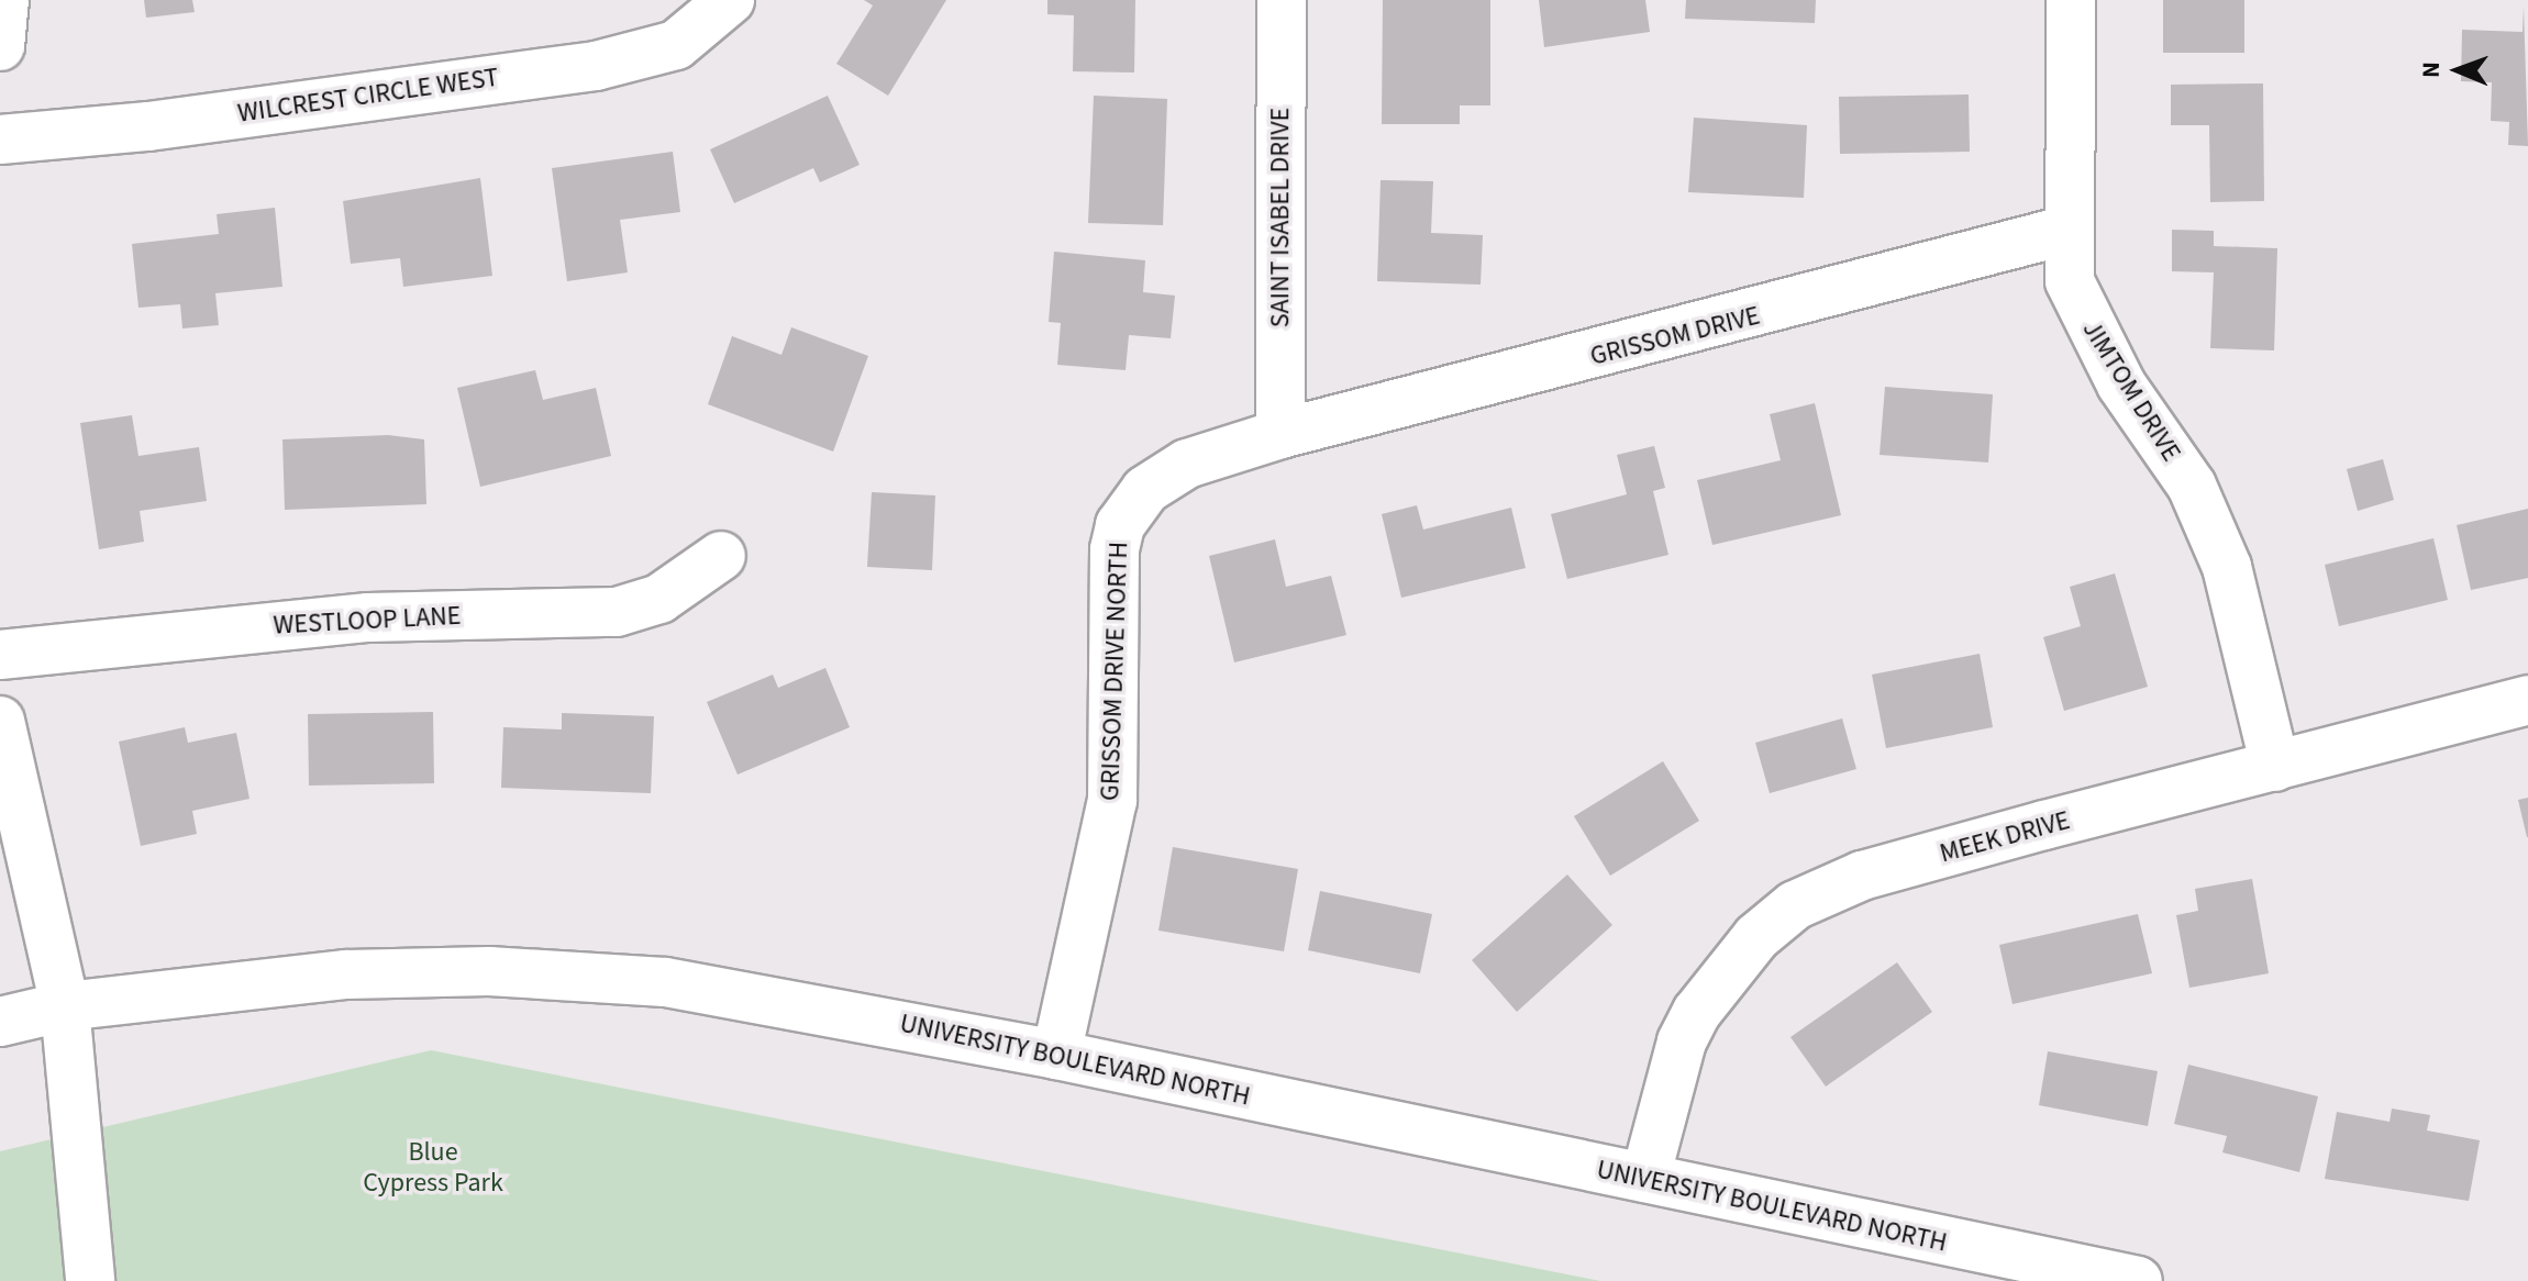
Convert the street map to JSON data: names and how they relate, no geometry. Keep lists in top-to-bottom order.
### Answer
{
  "streets": {
    "street": [
      "WILCREST CIRCLE WEST",
      "SAINT ISABEL DRIVE",
      "GRISSOM DRIVE",
      "JIMTOM DRIVE",
      "WESTLOOP LANE",
      "GRISSOM DRIVE NORTH",
      "MEEK DRIVE",
      "UNIVERSITY BOULEVARD NORTH"
    ]
  },
  "crossings": [
    ["SAINT ISABEL DRIVE", "GRISSOM DRIVE"],
    ["SAINT ISABEL DRIVE", "GRISSOM DRIVE NORTH"],
    ["GRISSOM DRIVE", "JIMTOM DRIVE"],
    ["GRISSOM DRIVE", "GRISSOM DRIVE NORTH"],
    ["JIMTOM DRIVE", "MEEK DRIVE"],
    ["GRISSOM DRIVE NORTH", "UNIVERSITY BOULEVARD NORTH"],
    ["MEEK DRIVE", "UNIVERSITY BOULEVARD NORTH"]
  ],
  "parks": ["Blue Cypress Park"],
  "north": "left"
}
